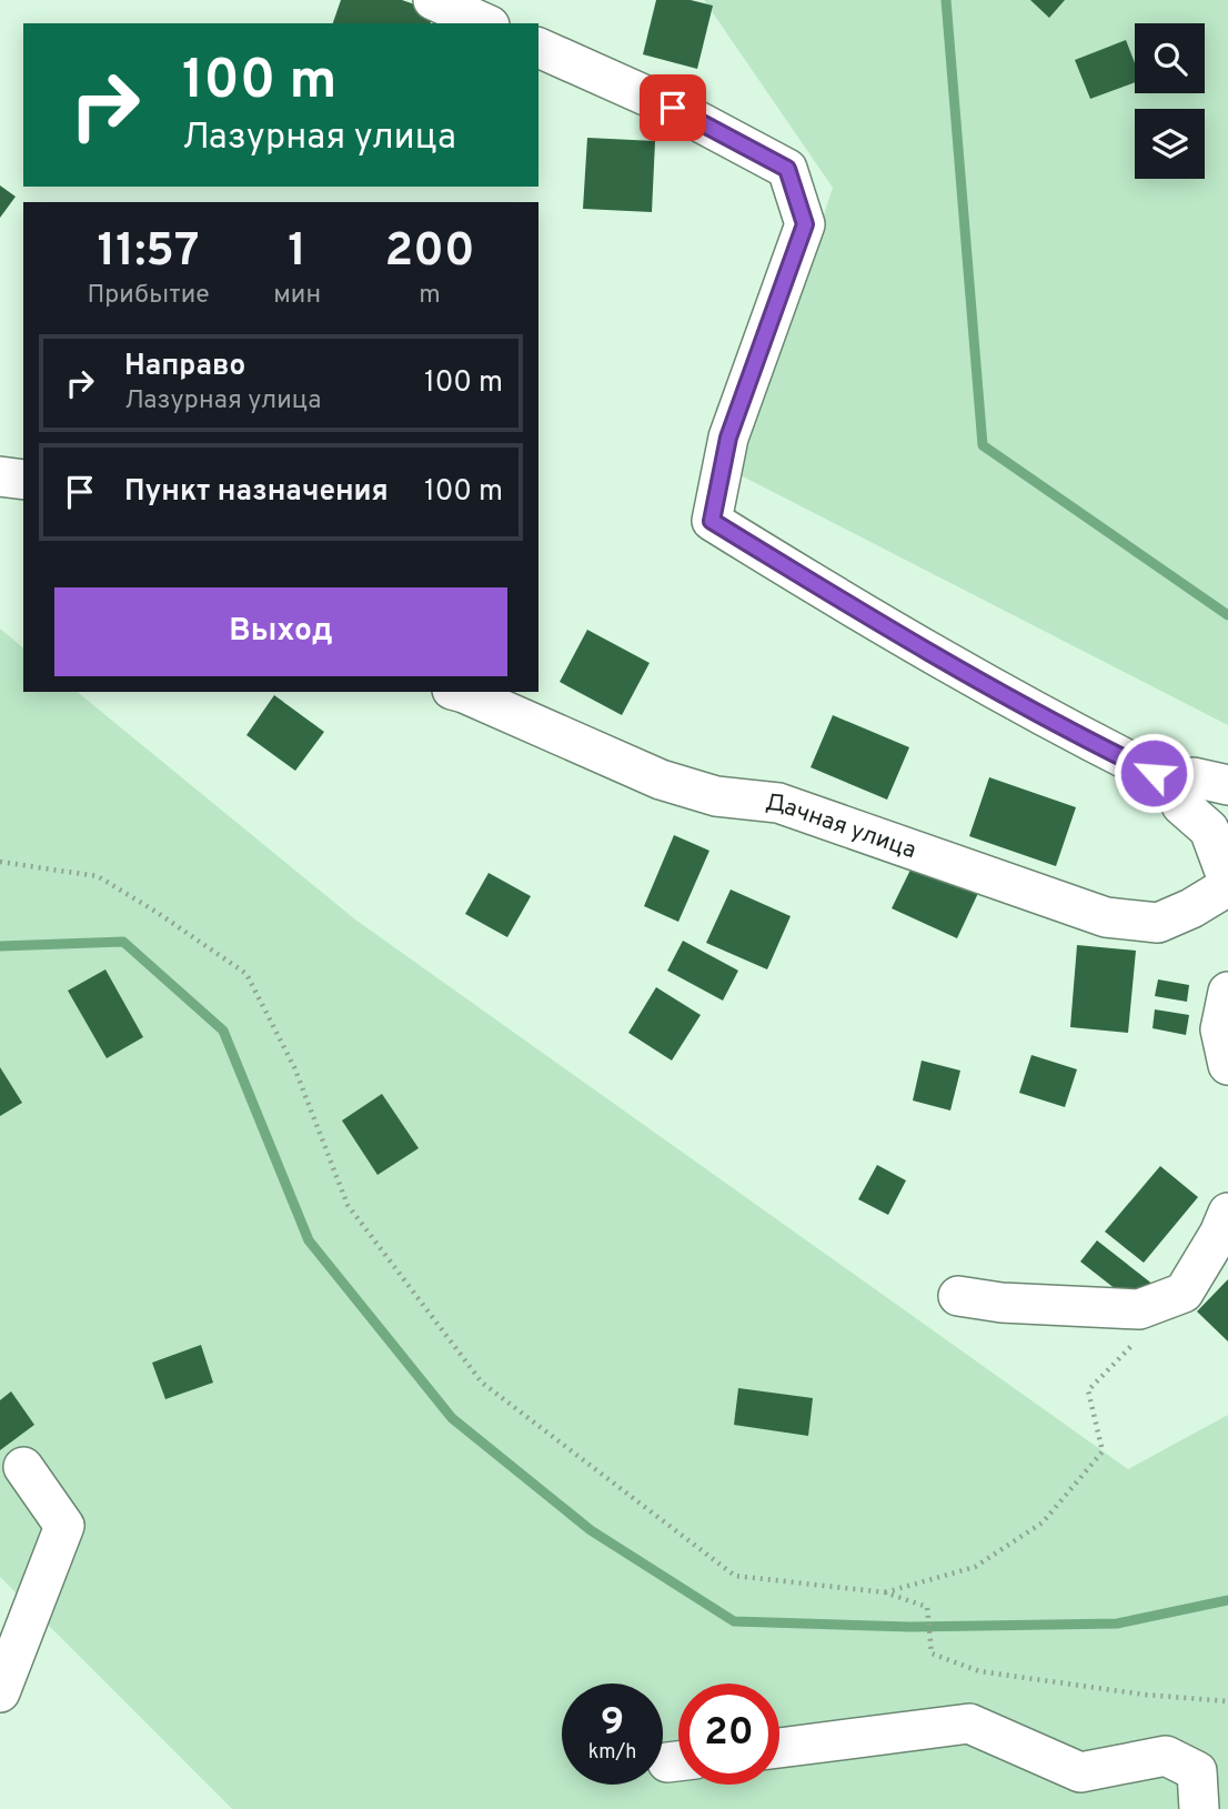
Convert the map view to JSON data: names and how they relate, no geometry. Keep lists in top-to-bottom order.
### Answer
{
  "streets": {
    "street": ["Дачная улица"]
  },
  "page": {
    "turn": ["100 m", "Лазурная улица"],
    "eta": [
      "11:57",
      "Прибытие",
      "1",
      "мин",
      "200",
      "m"
    ],
    "list": [
      {
        "name": "Направо",
        "note": "Лазурная улица",
        "value": "100 m"
      },
      {
        "name": "Пункт назначения",
        "value": "100 m"
      }
    ],
    "buttons": "Выход",
    "speed": "9 km/h",
    "limit": "20"
  }
}
